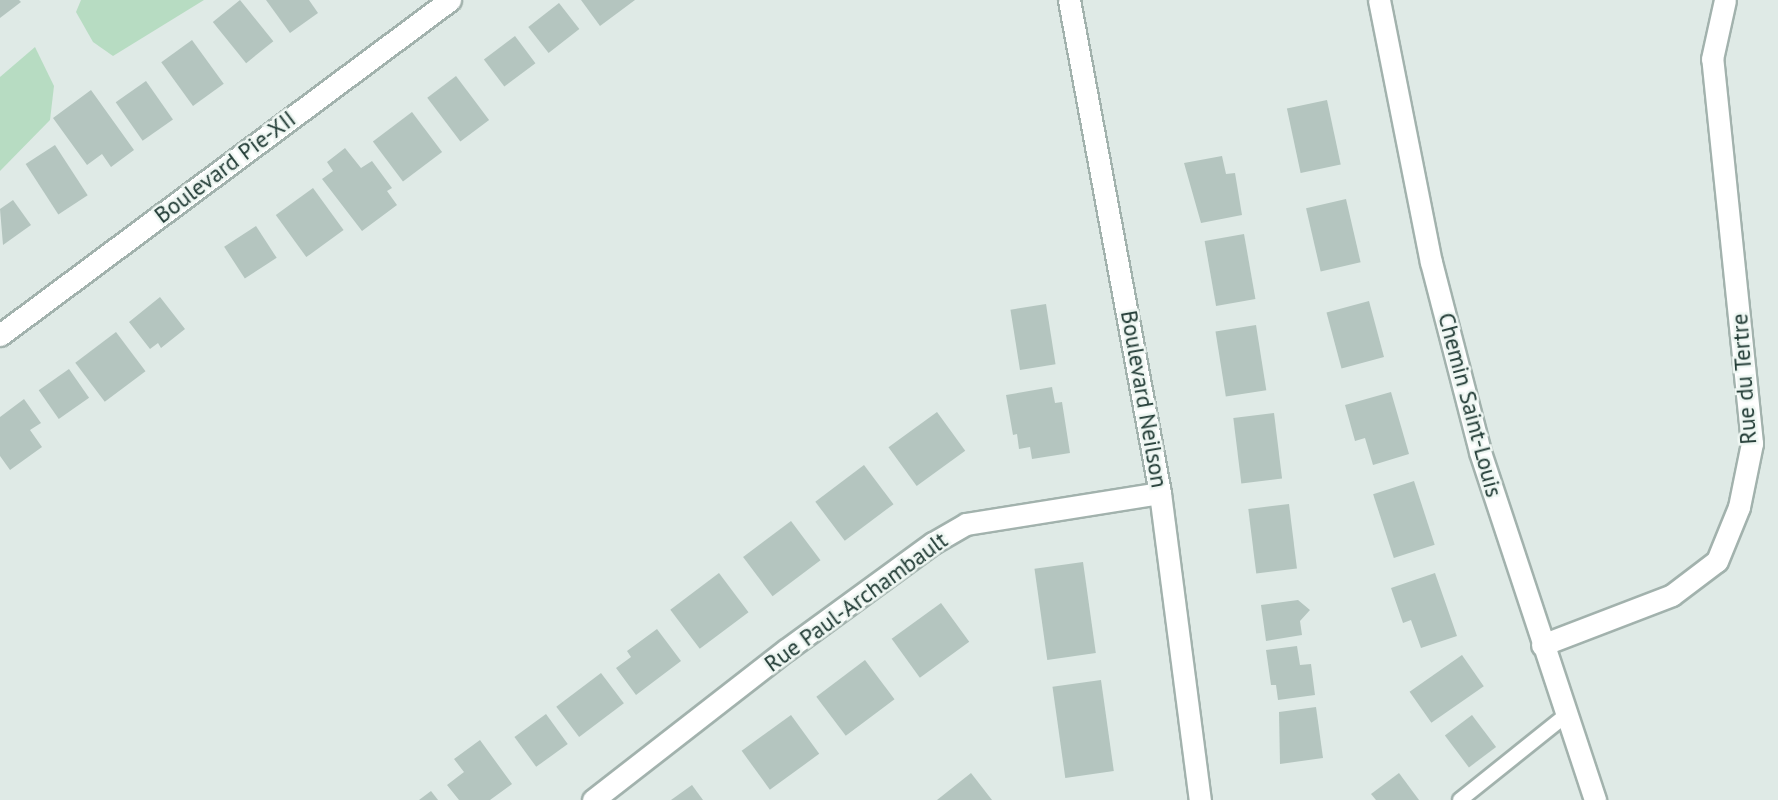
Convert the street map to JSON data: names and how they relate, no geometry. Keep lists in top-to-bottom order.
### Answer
{
  "streets": {
    "street": [
      "Boulevard Pie-XII",
      "Rue du Tertre",
      "Boulevard Neilson",
      "Chemin Saint-Louis",
      "Rue Paul-Archambault"
    ]
  },
  "crossings": [
    ["Rue du Tertre", "Chemin Saint-Louis"],
    ["Boulevard Neilson", "Rue Paul-Archambault"]
  ]
}
